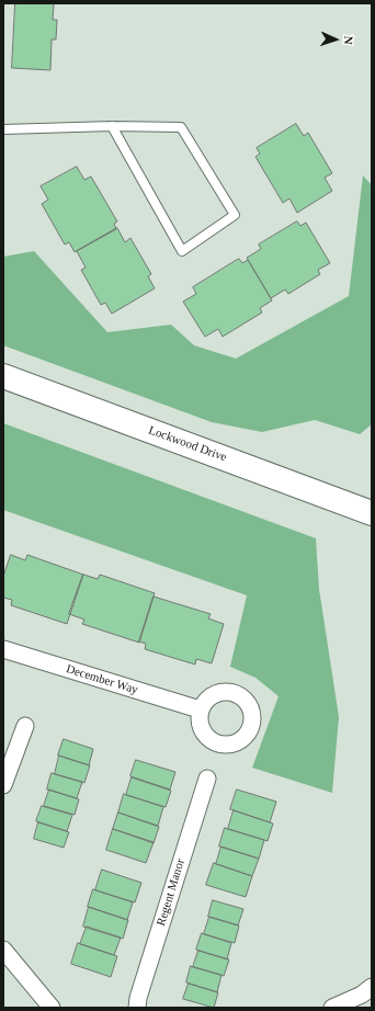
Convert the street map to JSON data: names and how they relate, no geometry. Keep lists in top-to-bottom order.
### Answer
{
  "streets": {
    "street": ["Lockwood Drive", "December Way", "Regent Manor"]
  },
  "north": "right"
}
